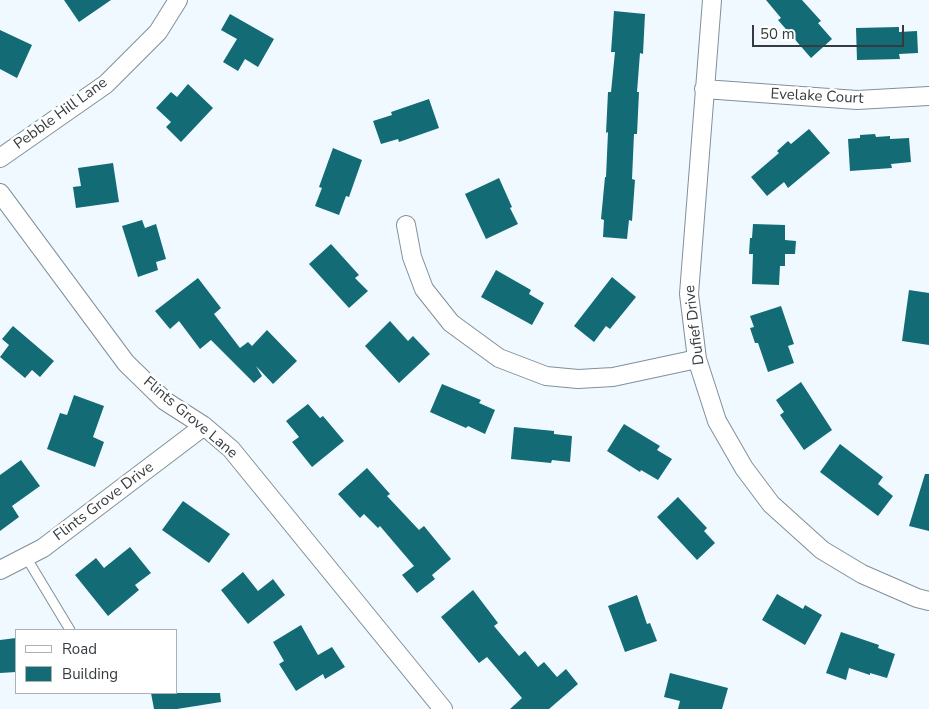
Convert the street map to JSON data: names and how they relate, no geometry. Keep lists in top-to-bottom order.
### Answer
{
  "streets": {
    "street": [
      "Evelake Court",
      "Pebble Hill Lane",
      "Dufief Drive",
      "Flints Grove Lane",
      "Flints Grove Drive"
    ]
  },
  "crossings": [
    ["Evelake Court", "Dufief Drive"],
    ["Flints Grove Lane", "Flints Grove Drive"]
  ],
  "legend": ["Road", "Building"],
  "scale_bar": "50 m"
}
